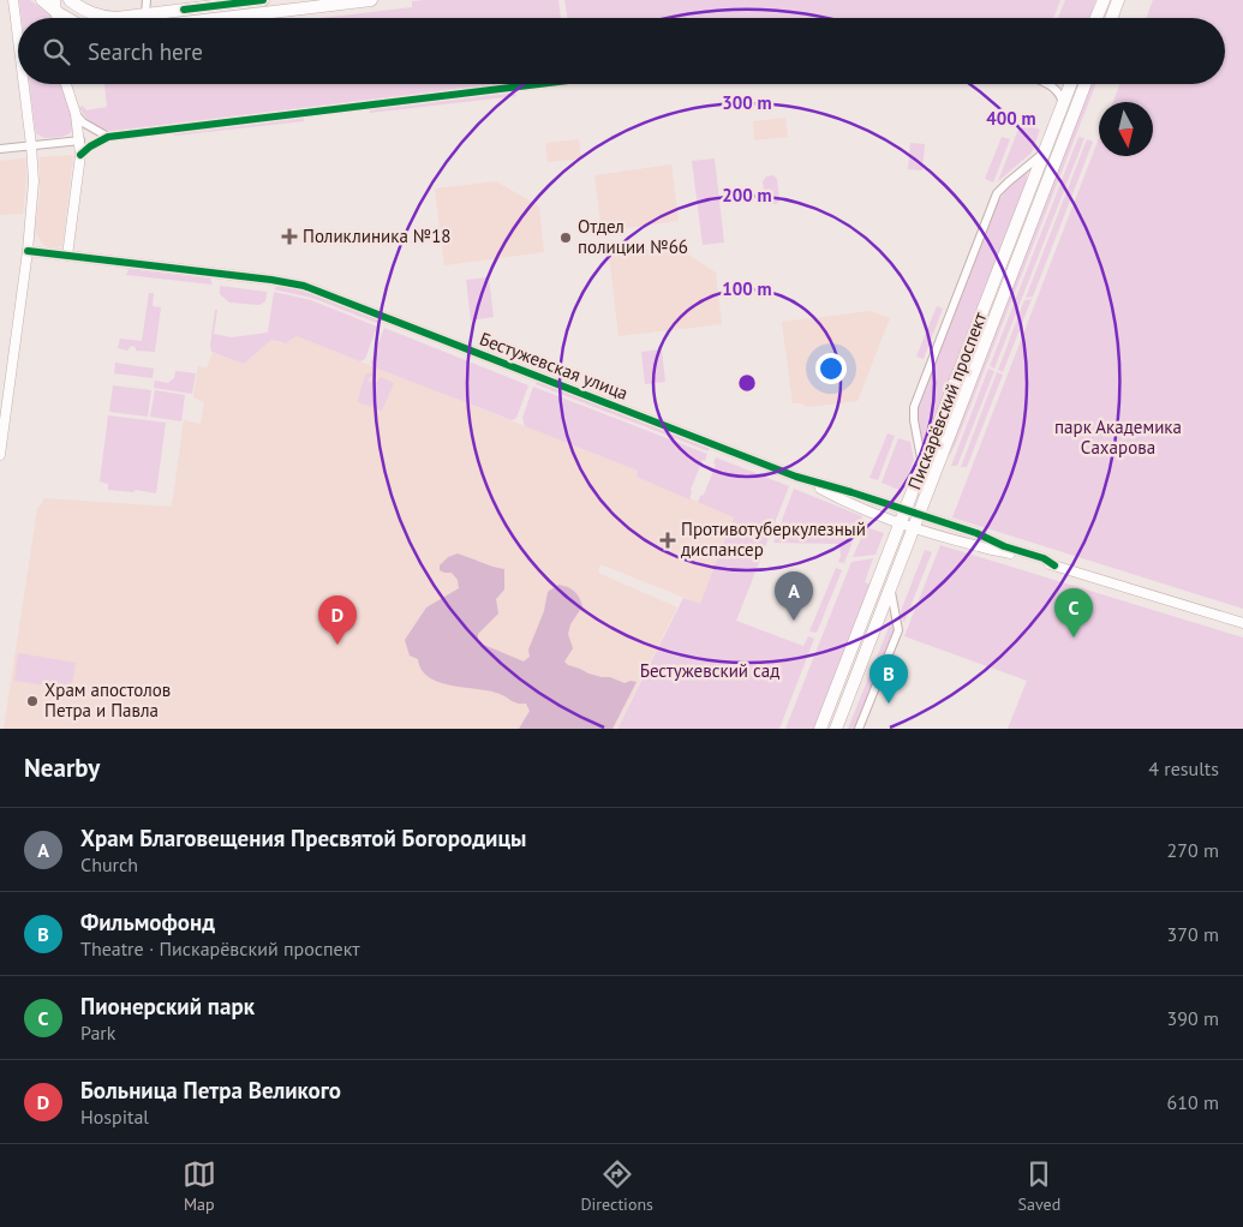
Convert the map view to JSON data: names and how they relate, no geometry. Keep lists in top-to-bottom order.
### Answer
{
  "streets": {
    "main road": ["Пискарёвский проспект"],
    "street": ["Бестужевская улица"]
  },
  "crossings": [
    ["Бестужевская улица", "Пискарёвский проспект"]
  ],
  "parks": ["парк Академика Сахарова", "Бестужевский сад"],
  "places": {
    "health": ["Поликлиника №18", "Противотуберкулезный диспансер"],
    "other": ["Отдел полиции №66", "Храм апостолов Петра и Павла"]
  },
  "north": "bottom",
  "page": {
    "search": "Search here",
    "pins": [
      "A",
      "C",
      "D",
      "B"
    ],
    "heading": ["Nearby", "4 results"],
    "list": [
      {
        "mark": "A",
        "name": "Храм Благовещения Пресвятой Богородицы",
        "note": "Church",
        "value": "270 m"
      },
      {
        "mark": "B",
        "name": "Фильмофонд",
        "note": "Theatre · Пискарёвский проспект",
        "value": "370 m"
      },
      {
        "mark": "C",
        "name": "Пионерский парк",
        "note": "Park",
        "value": "390 m"
      },
      {
        "mark": "D",
        "name": "Больница Петра Великого",
        "note": "Hospital",
        "value": "610 m"
      }
    ],
    "nav": ["Map", "Directions", "Saved"]
  },
  "rings": [
    "300 m",
    "400 m",
    "200 m",
    "100 m"
  ]
}
